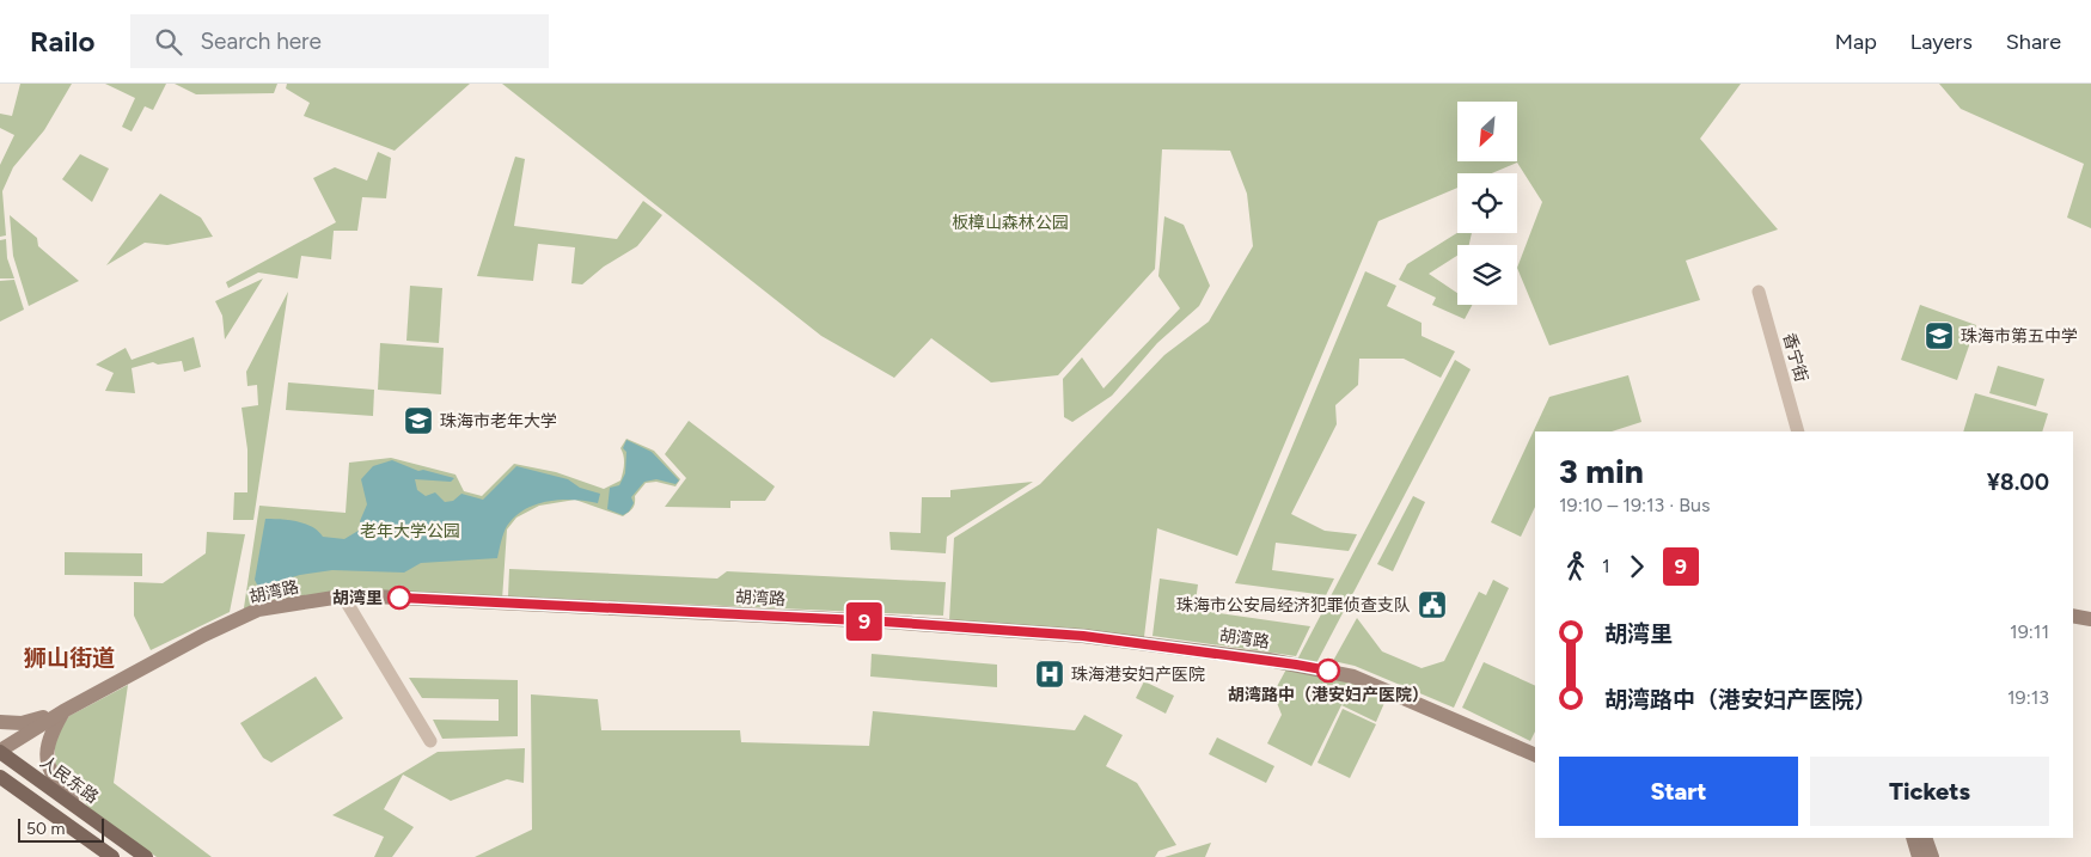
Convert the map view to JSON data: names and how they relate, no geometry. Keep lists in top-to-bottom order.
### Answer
{
  "streets": {
    "main road": ["人民东路"],
    "street": ["香宁街", "胡湾路"]
  },
  "crossings": [
    ["胡湾路", "人民东路"]
  ],
  "districts": ["狮山街道"],
  "parks": ["板樟山森林公园", "老年大学公园"],
  "places": {
    "school or university": ["珠海市第五中学", "珠海市老年大学"],
    "other": ["胡湾里", "胡湾路中（港安妇产医院）"],
    "public building": ["珠海市公安局经济犯罪侦查支队"],
    "hospital": ["珠海港安妇产医院"]
  },
  "lines": ["bus line 9"],
  "scale_bar": "50 m",
  "north": "bottom left",
  "page": {
    "header": "Railo",
    "search": "Search here",
    "nav": ["Map", "Layers", "Share"],
    "on_map": "9",
    "heading": ["3 min", "19:10 – 19:13 · Bus", "¥8.00"],
    "legs": ["1", "9"],
    "list": [
      {
        "name": "胡湾里",
        "value": "19:11"
      },
      {
        "name": "胡湾路中（港安妇产医院）",
        "value": "19:13"
      }
    ],
    "buttons": ["Start", "Tickets"],
    "scale": "50 m"
  }
}
